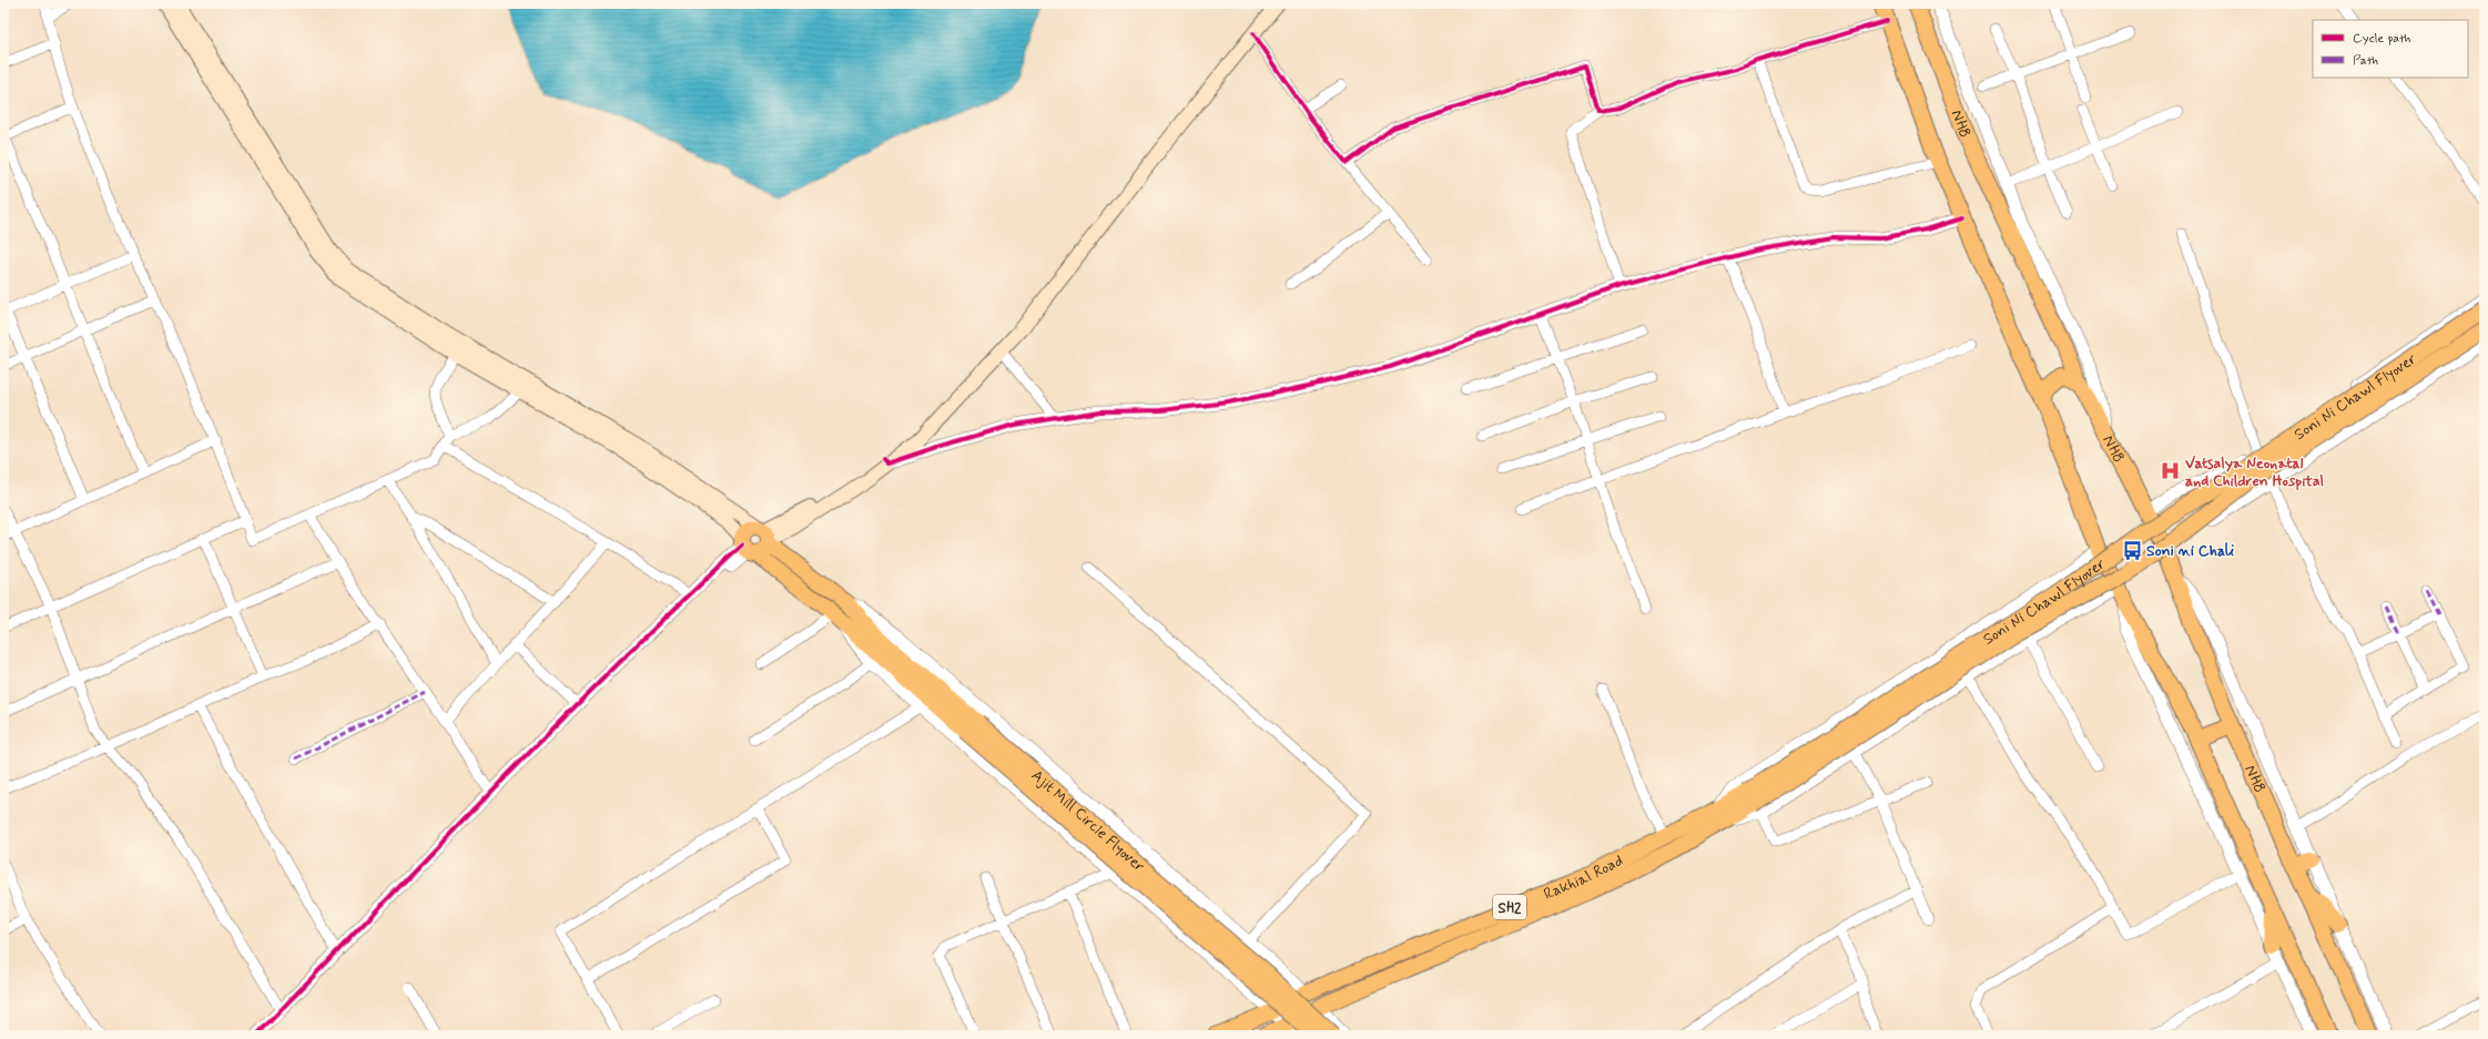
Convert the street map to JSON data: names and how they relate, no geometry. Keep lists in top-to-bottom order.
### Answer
{
  "streets": {
    "main road": [
      "NH8",
      "Soni Ni Chawl Flyover",
      "Ajit Mill Circle Flyover",
      "Rakhial Road",
      "SH2"
    ]
  },
  "crossings": [
    ["Soni Ni Chawl Flyover", "Rakhial Road"]
  ],
  "places": {
    "hospital": ["Vatsalya Neonatal and Children Hospital"],
    "bus stop": ["Soni ni Chali"]
  },
  "legend": ["Cycle path", "Path"]
}
